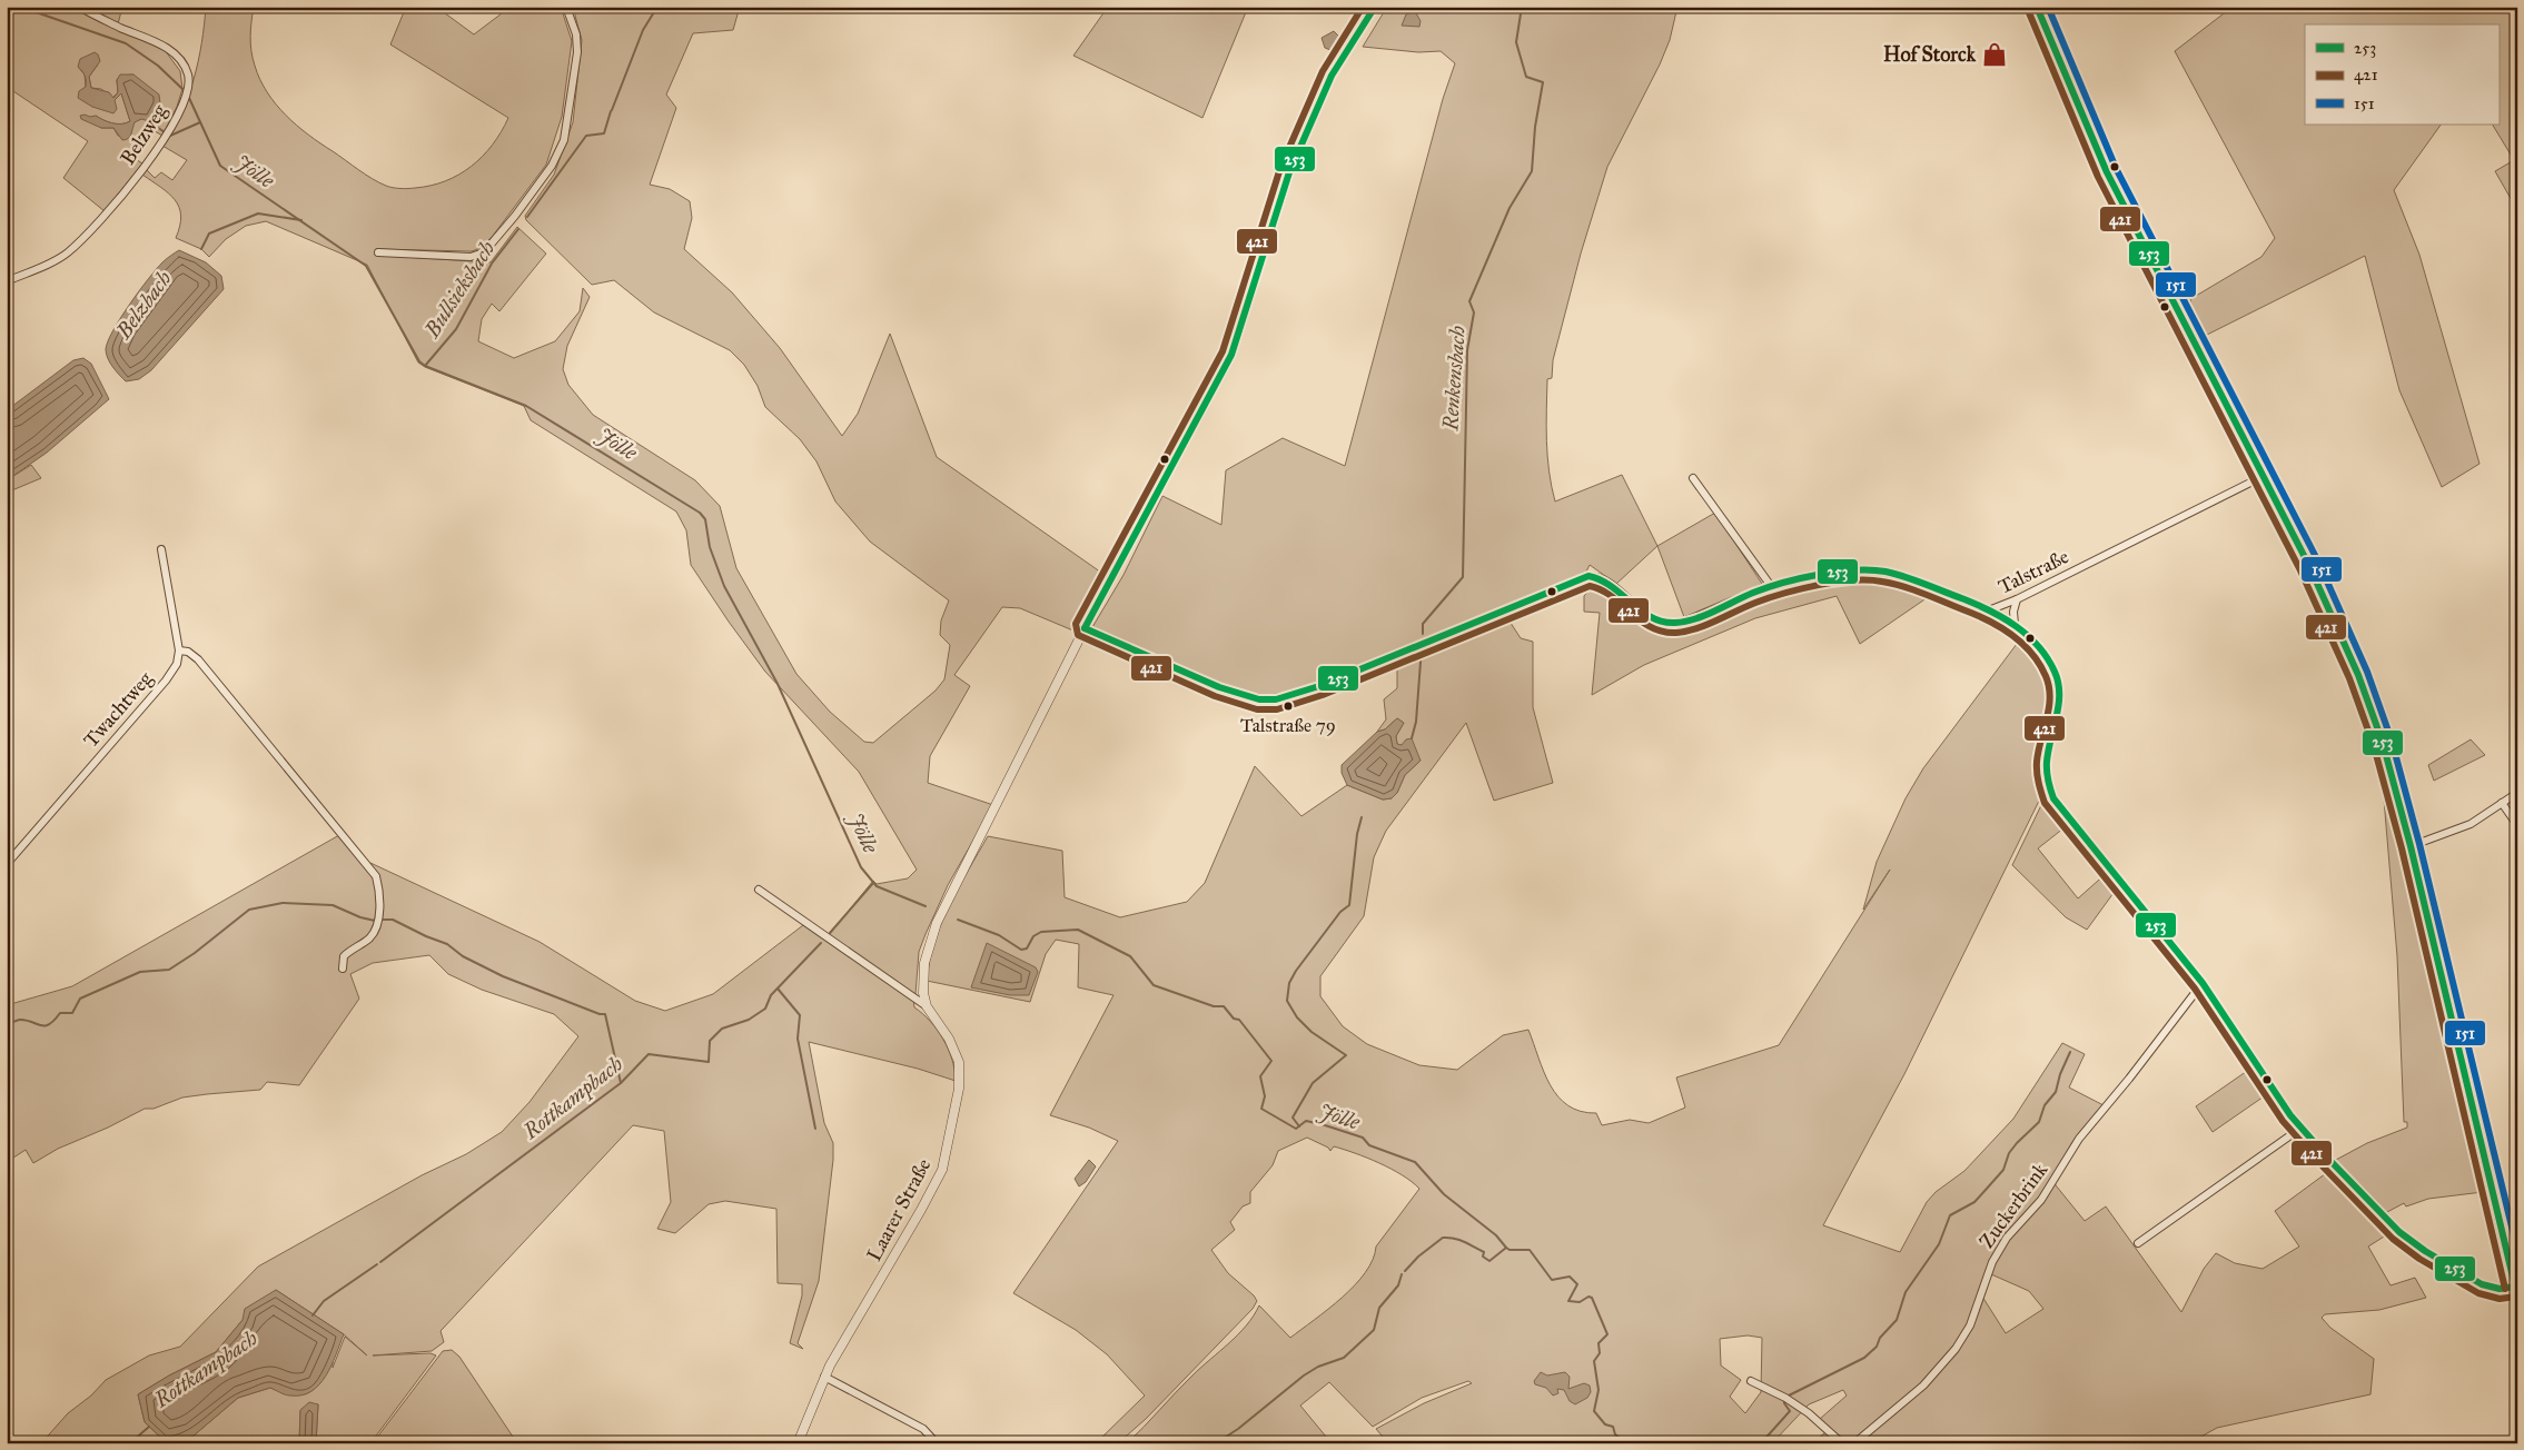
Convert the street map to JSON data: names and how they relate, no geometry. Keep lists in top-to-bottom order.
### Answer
{
  "streets": {
    "street": [
      "Belzweg",
      "Talstraße",
      "Twachtweg",
      "Zuckerbrink",
      "Laarer Straße"
    ]
  },
  "crossings": [
    ["Talstraße", "Laarer Straße"]
  ],
  "water": [
    "Jölle",
    "Bullsieksbach",
    "Belzbach",
    "Renkensbach",
    "Rottkampbach"
  ],
  "places": {
    "shop": ["Hof Storck"],
    "other": ["Talstraße 79"]
  },
  "lines": ["transit line 253", "transit line 421", "transit line 151"],
  "legend": ["253", "421", "151"]
}
